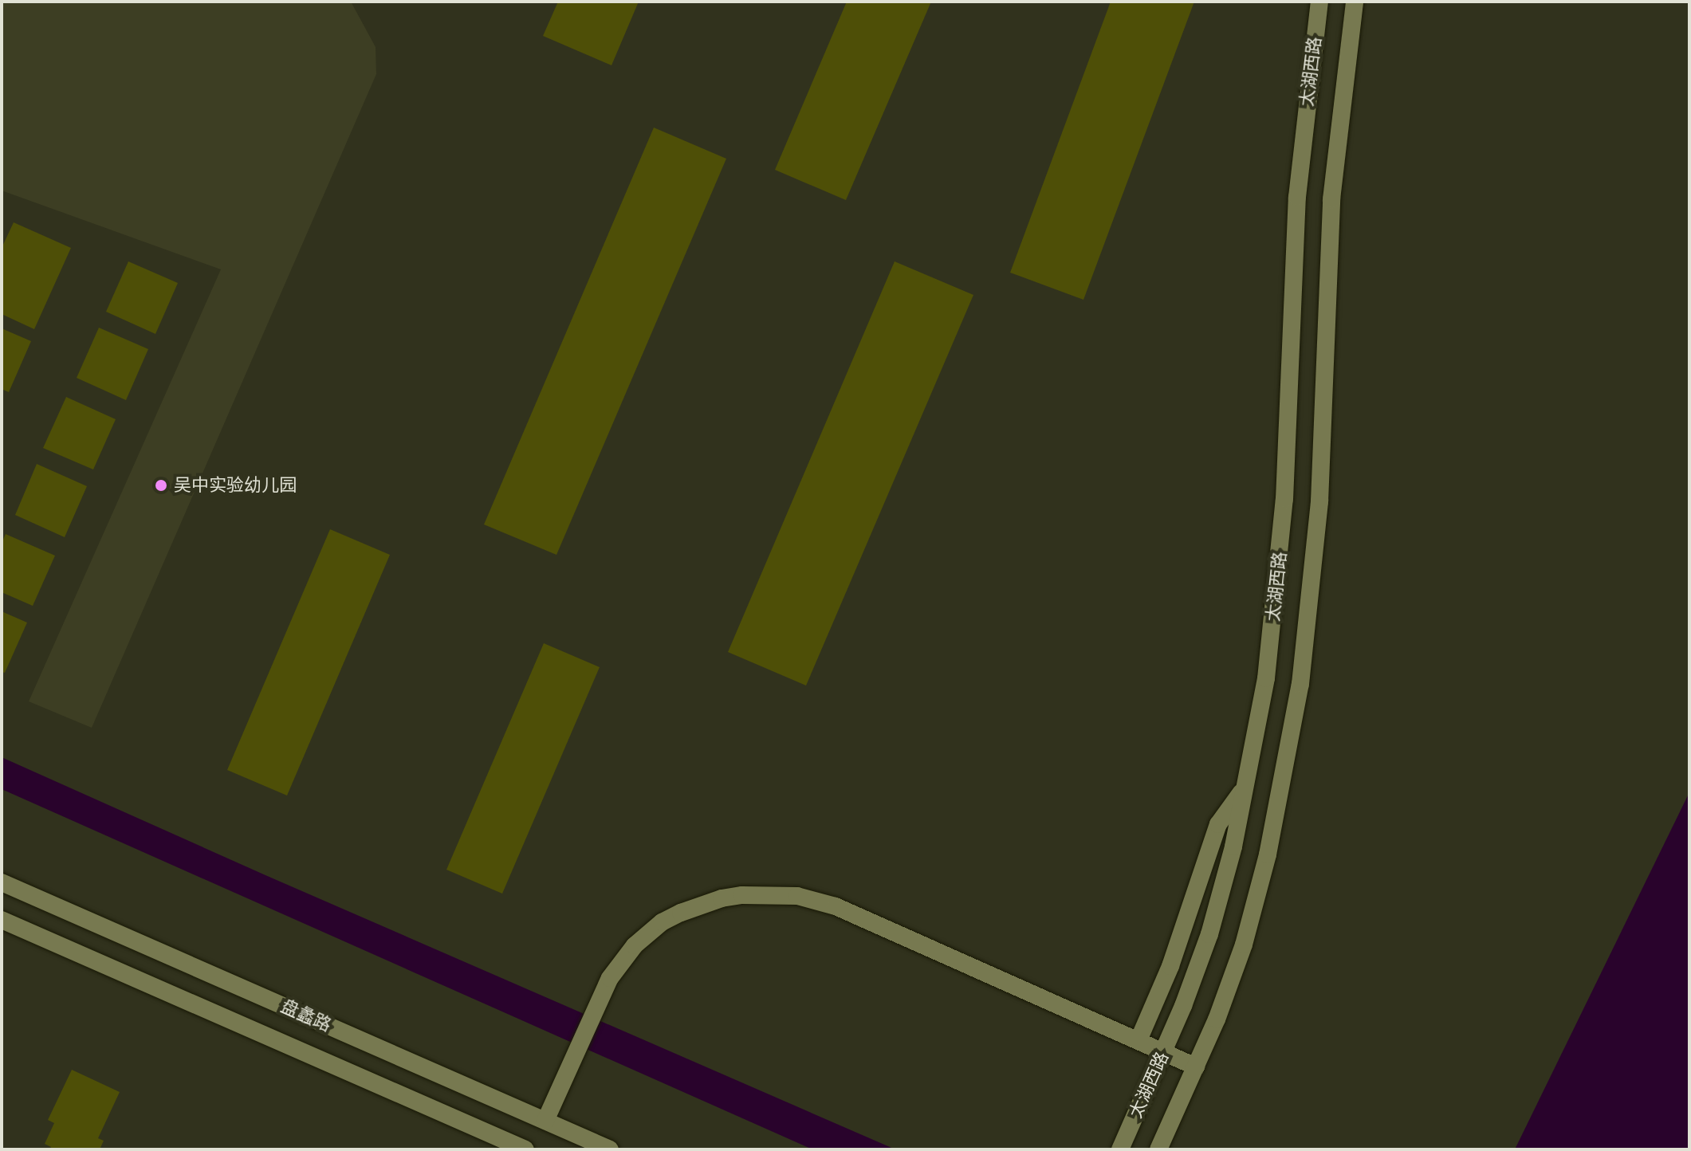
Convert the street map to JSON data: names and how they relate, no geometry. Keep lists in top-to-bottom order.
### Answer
{
  "streets": {
    "main road": ["太湖西路", "盘蠡路"]
  },
  "places": ["吴中实验幼儿园"]
}
